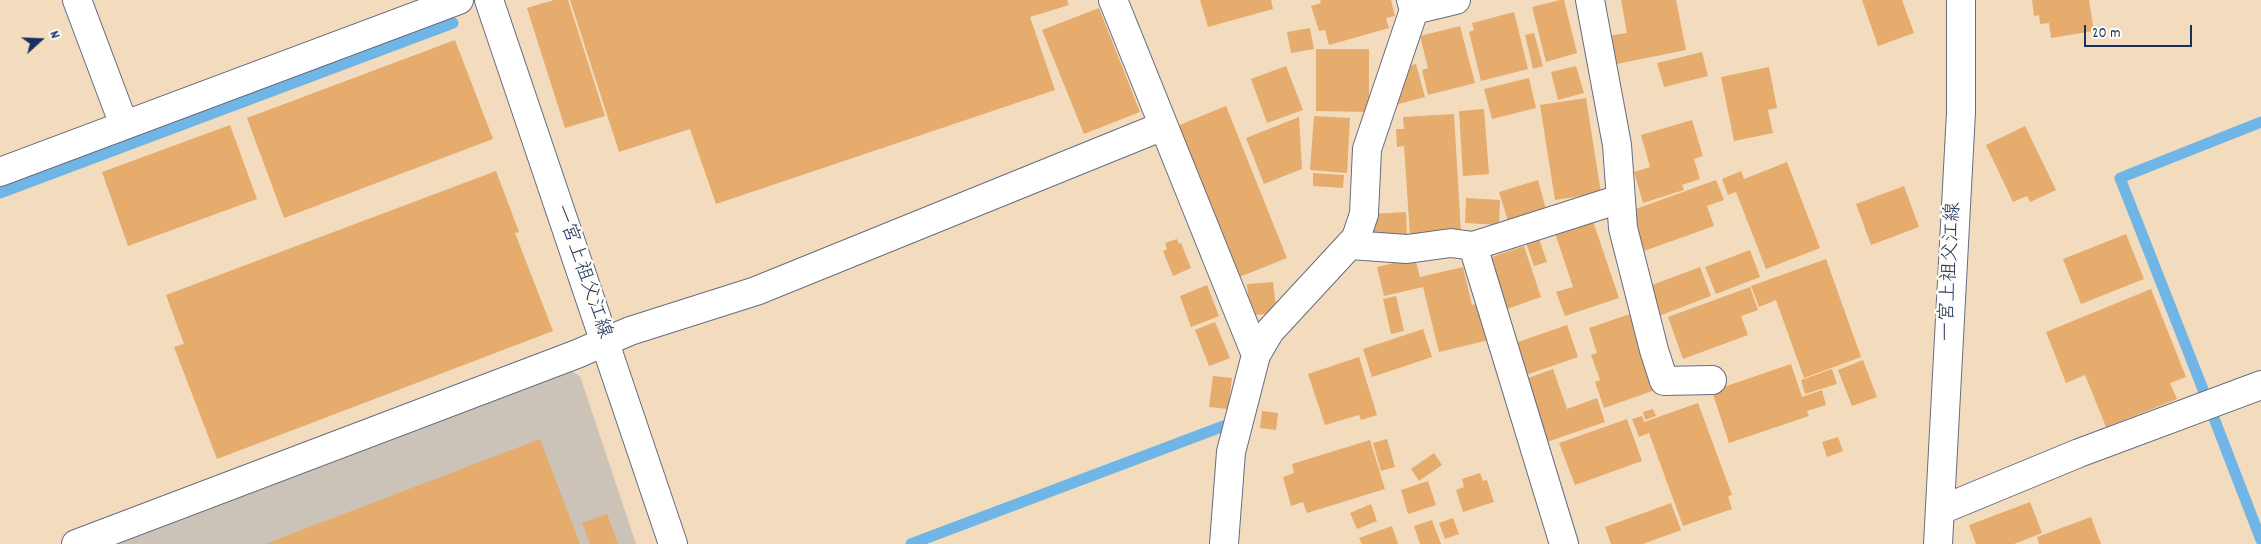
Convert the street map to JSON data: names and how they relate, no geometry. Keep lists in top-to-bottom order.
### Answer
{
  "streets": {
    "street": ["一宮上祖父江線"]
  },
  "scale_bar": "20 m",
  "north": "right"
}
